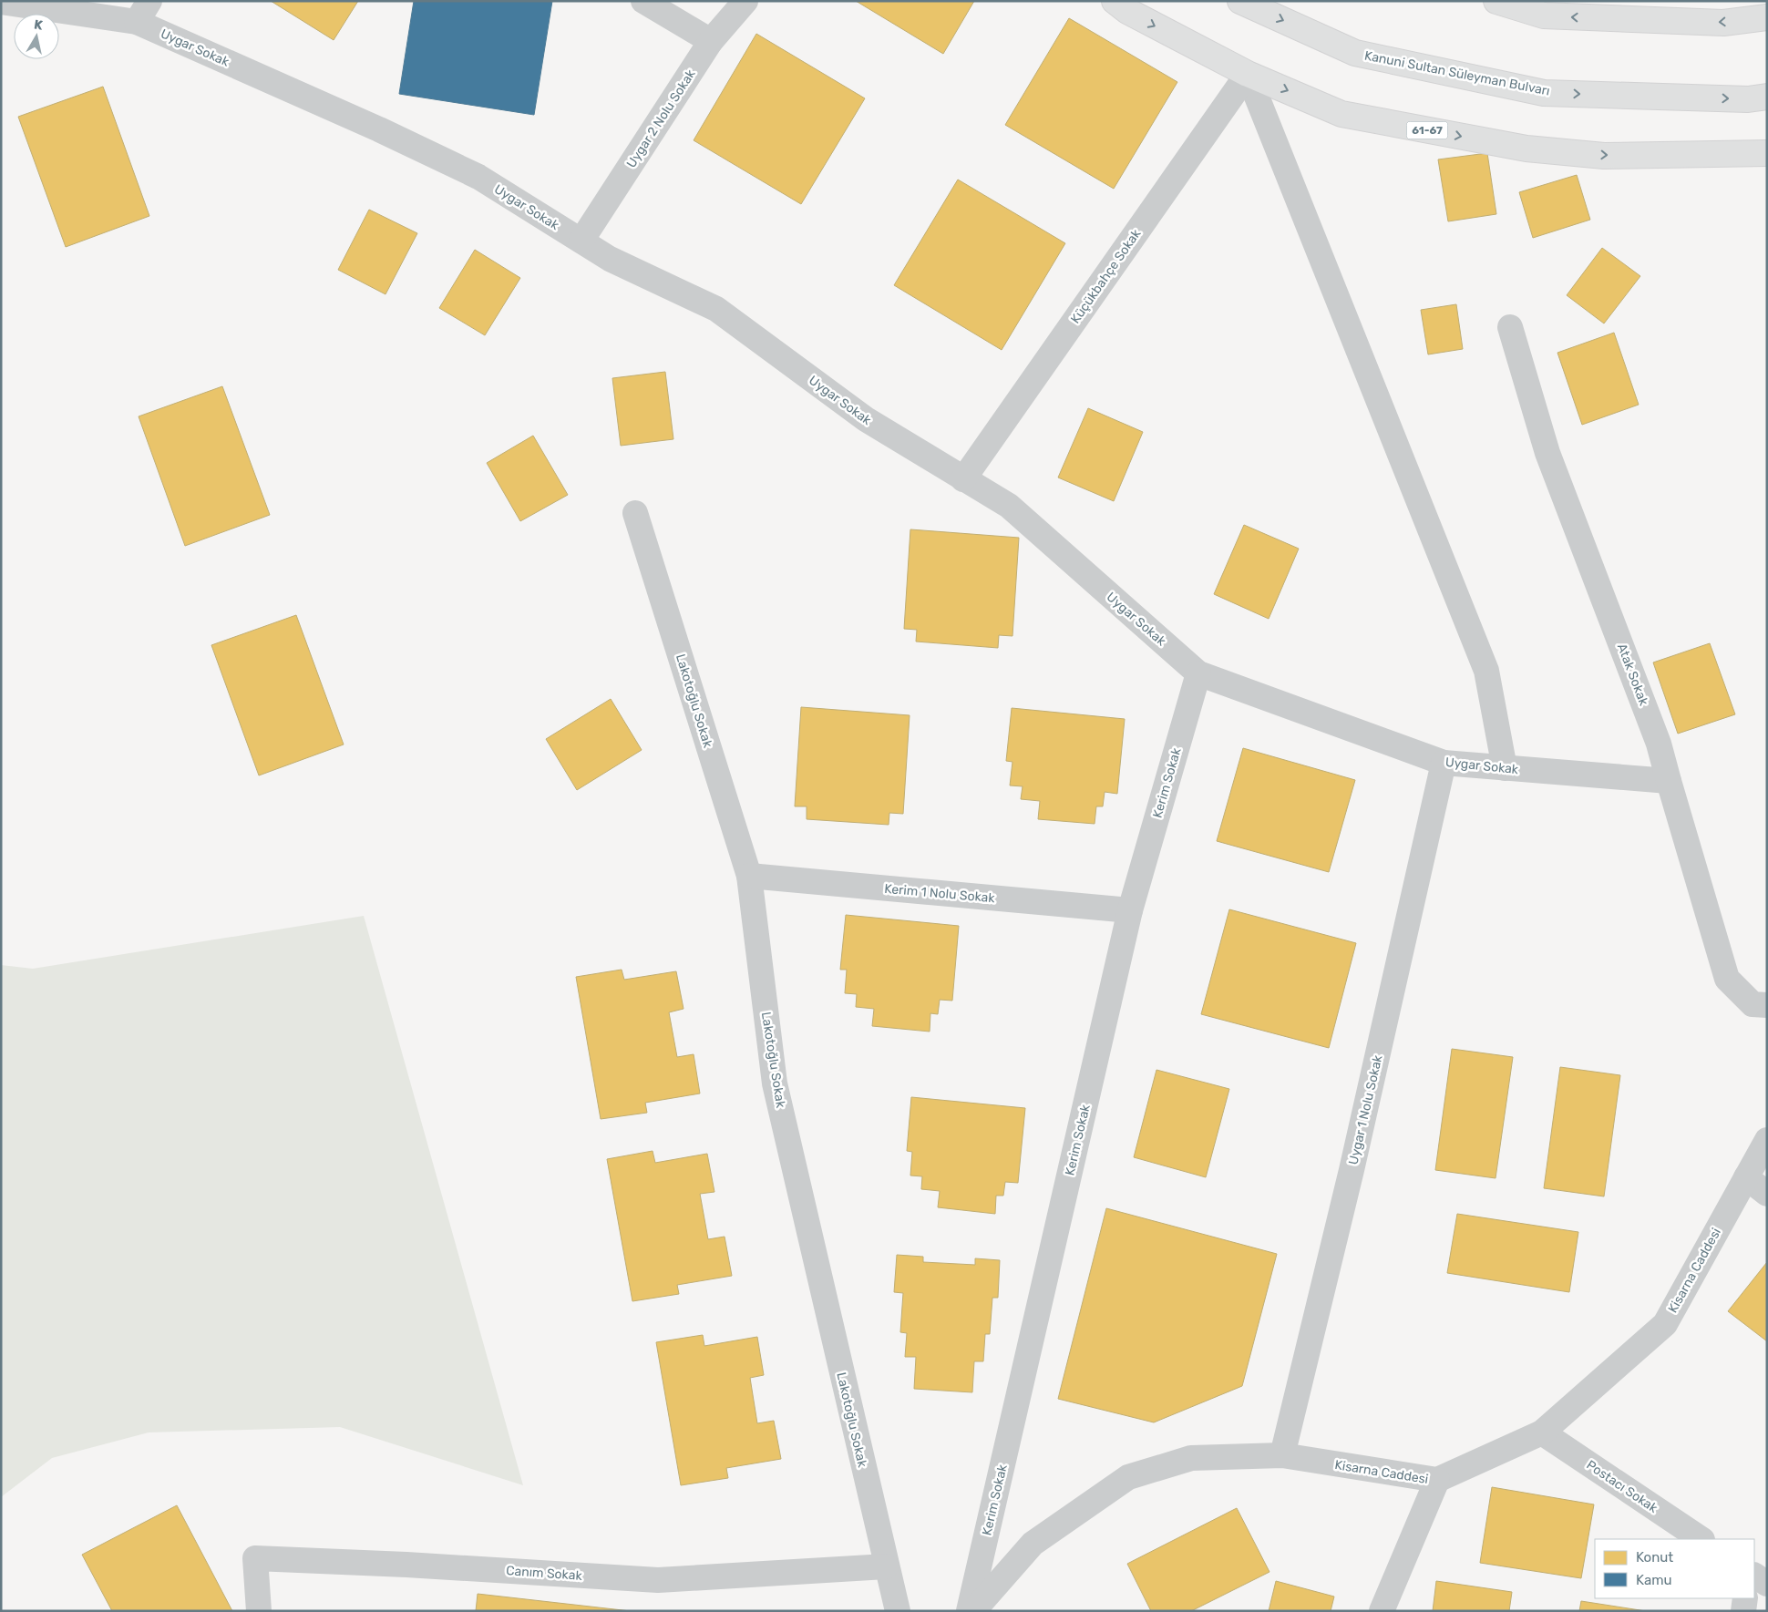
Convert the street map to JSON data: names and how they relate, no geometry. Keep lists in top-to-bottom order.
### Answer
{
  "streets": {
    "main road": ["Kanuni Sultan Süleyman Bulvarı", "61-67"],
    "street": [
      "Uygar Sokak",
      "Uygar 2 Nolu Sokak",
      "Küçükbahçe Sokak",
      "Atak Sokak",
      "Lakotoğlu Sokak",
      "Kerim Sokak",
      "Kerim 1 Nolu Sokak",
      "Uygar 1 Nolu Sokak",
      "Kisarna Caddesi",
      "Postacı Sokak",
      "Canım Sokak"
    ]
  },
  "crossings": [
    ["Uygar Sokak", "Uygar 2 Nolu Sokak"],
    ["Uygar Sokak", "Küçükbahçe Sokak"],
    ["Uygar Sokak", "Atak Sokak"],
    ["Uygar Sokak", "Kerim Sokak"],
    ["Uygar Sokak", "Uygar 1 Nolu Sokak"],
    ["61-67", "Küçükbahçe Sokak"],
    ["Lakotoğlu Sokak", "Kerim 1 Nolu Sokak"],
    ["Lakotoğlu Sokak", "Canım Sokak"],
    ["Kerim Sokak", "Kerim 1 Nolu Sokak"],
    ["Uygar 1 Nolu Sokak", "Kisarna Caddesi"],
    ["Kisarna Caddesi", "Postacı Sokak"]
  ],
  "legend": ["Konut", "Kamu"],
  "north": "top"
}
